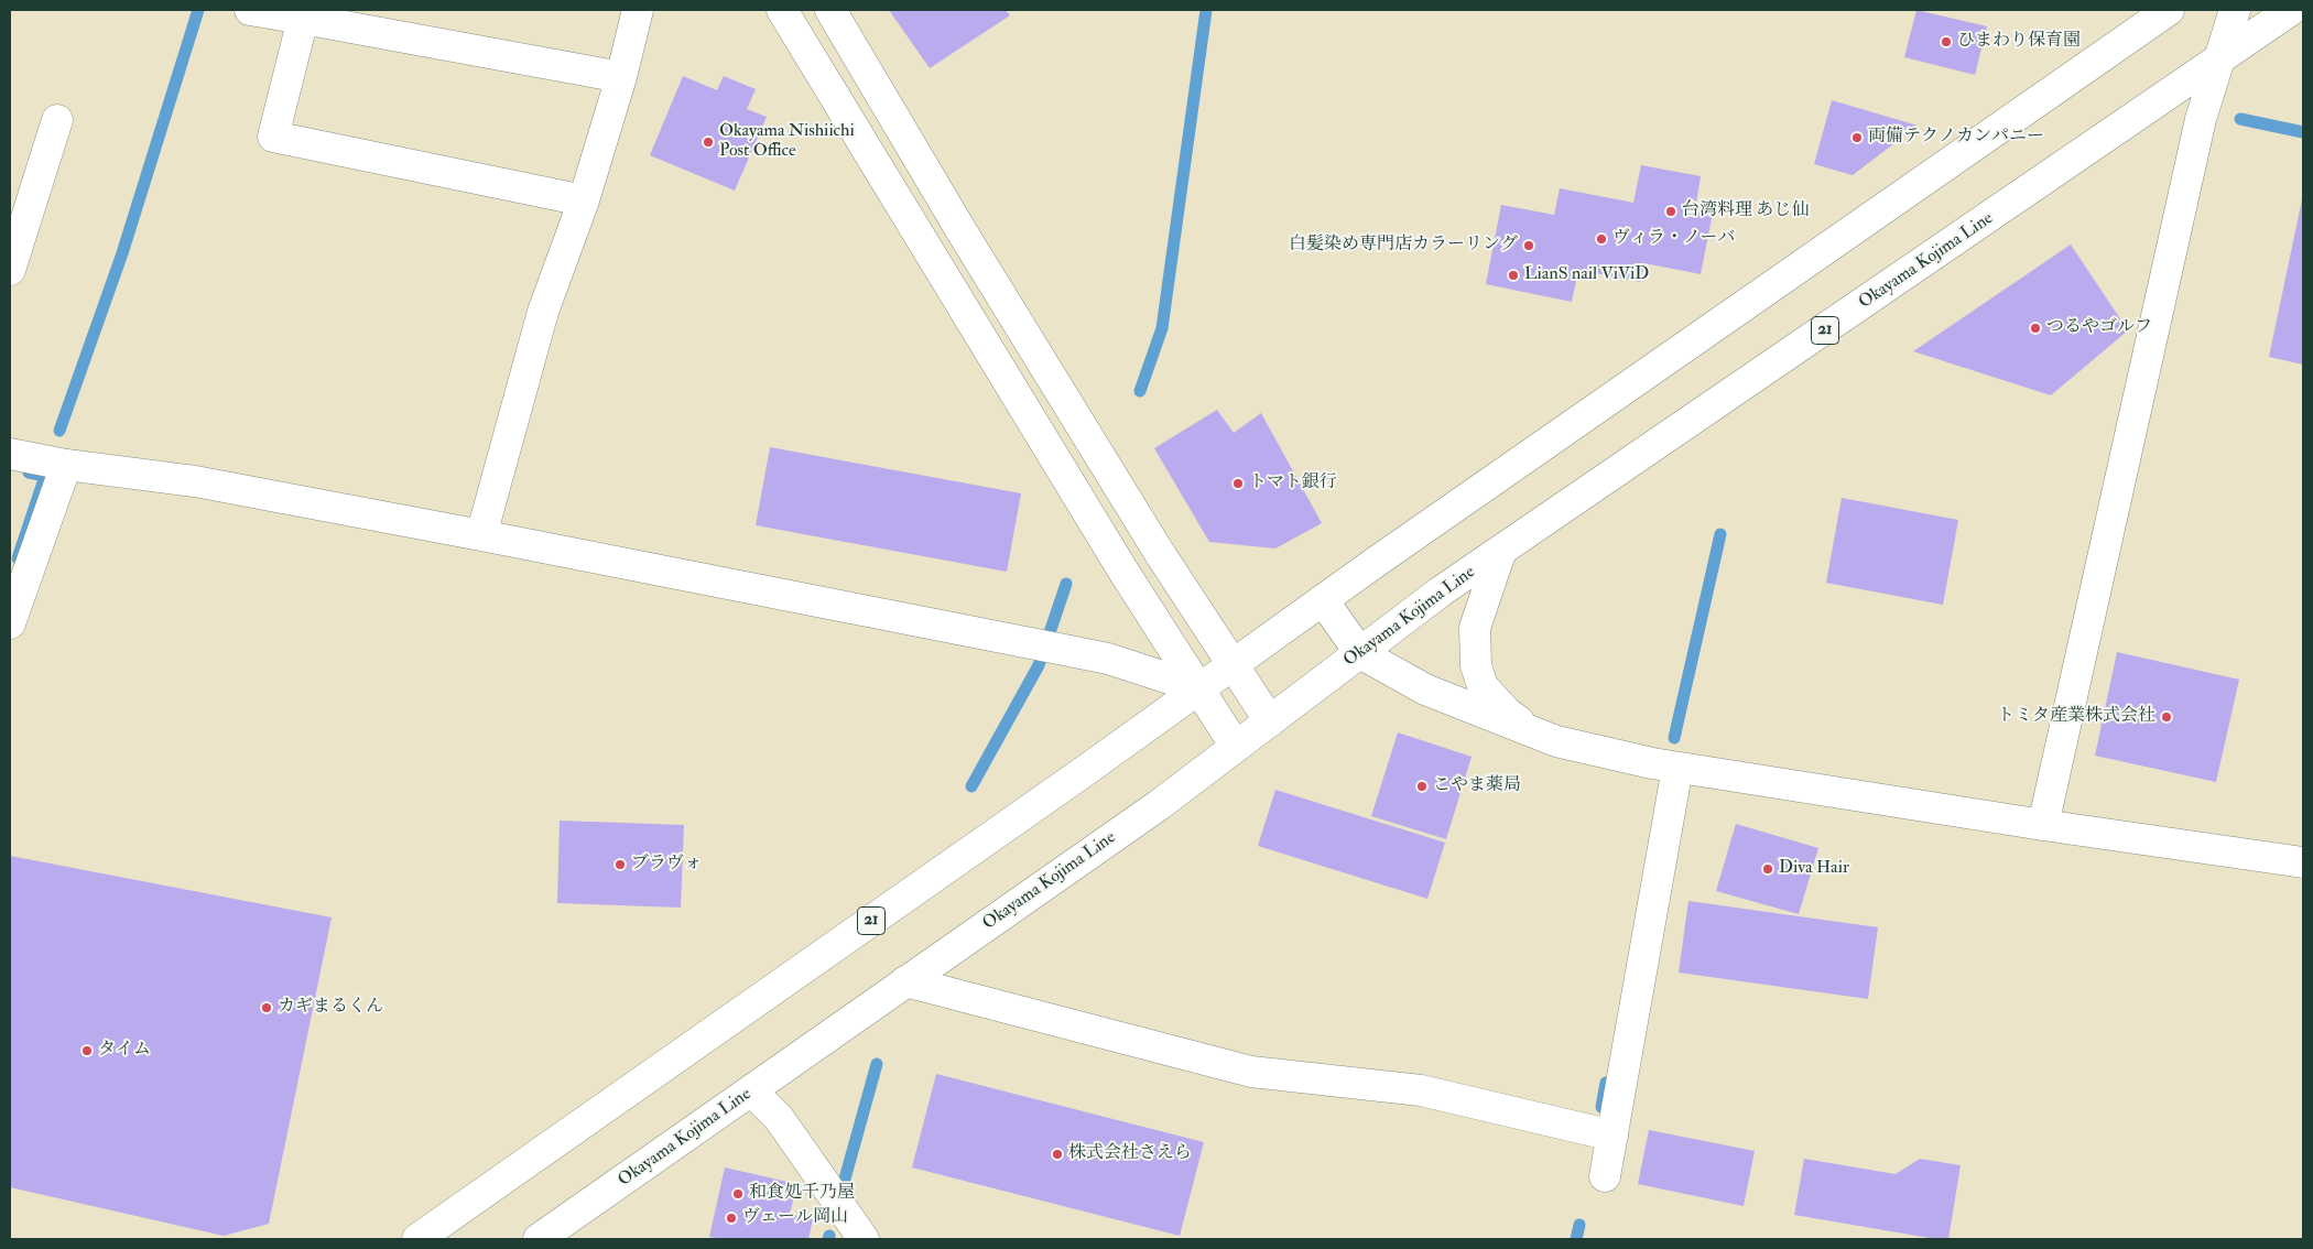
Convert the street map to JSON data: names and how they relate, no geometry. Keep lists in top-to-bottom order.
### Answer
{
  "streets": {
    "street": ["Okayama Kojima Line", "21"]
  },
  "places": [
    "ひまわり保育園",
    "両備テクノカンパニー",
    "Okayama Nishiichi Post Office",
    "台湾料理 あじ仙",
    "ヴィラ・ノーバ",
    "白髪染め専門店カラーリング",
    "LianS nail ViViD",
    "つるやゴルフ",
    "トマト銀行",
    "トミタ産業株式会社",
    "こやま薬局",
    "ブラヴォ",
    "Diva Hair",
    "カギまるくん",
    "タイム",
    "株式会社さえら",
    "和食処千乃屋",
    "ヴェール岡山"
  ]
}
